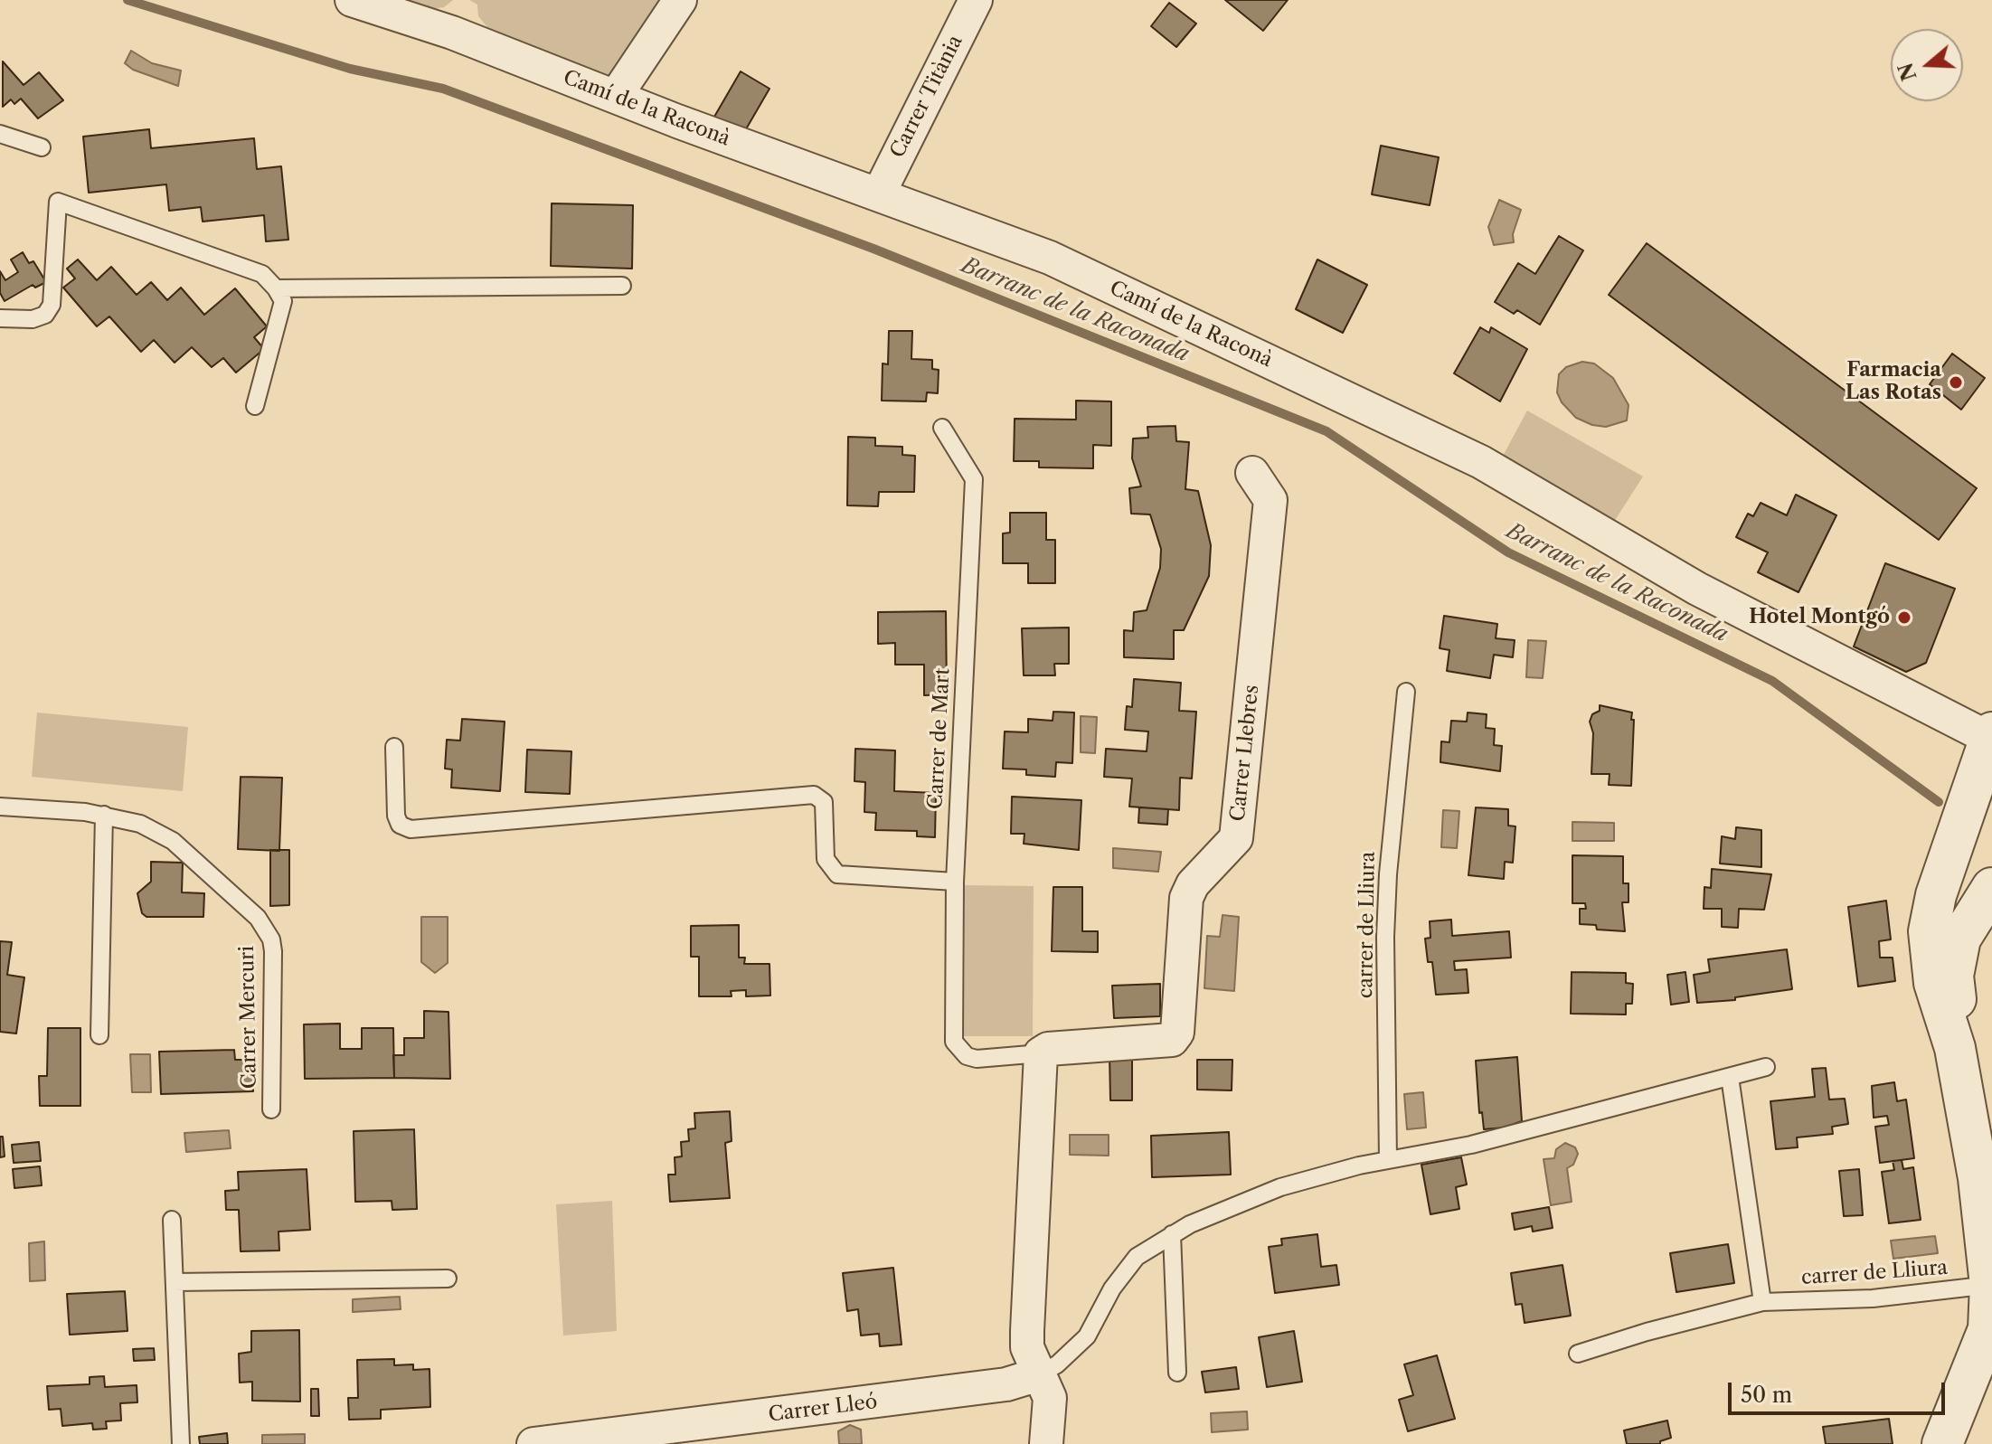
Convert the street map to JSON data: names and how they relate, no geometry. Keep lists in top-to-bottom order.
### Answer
{
  "streets": {
    "street": [
      "Carrer Titània",
      "Camí de la Raconà",
      "Carrer Llebres",
      "Carrer Lleó"
    ],
    "lane": ["Carrer de Mart", "carrer de Lliura", "Carrer Mercuri"]
  },
  "crossings": [
    ["Carrer Titània", "Camí de la Raconà"],
    ["Carrer de Mart", "Carrer Llebres"]
  ],
  "water": ["Barranc de la Raconada"],
  "places": ["Farmacia Las Rotas", "Hotel Montgó"],
  "scale_bar": "50 m",
  "north": "left"
}
